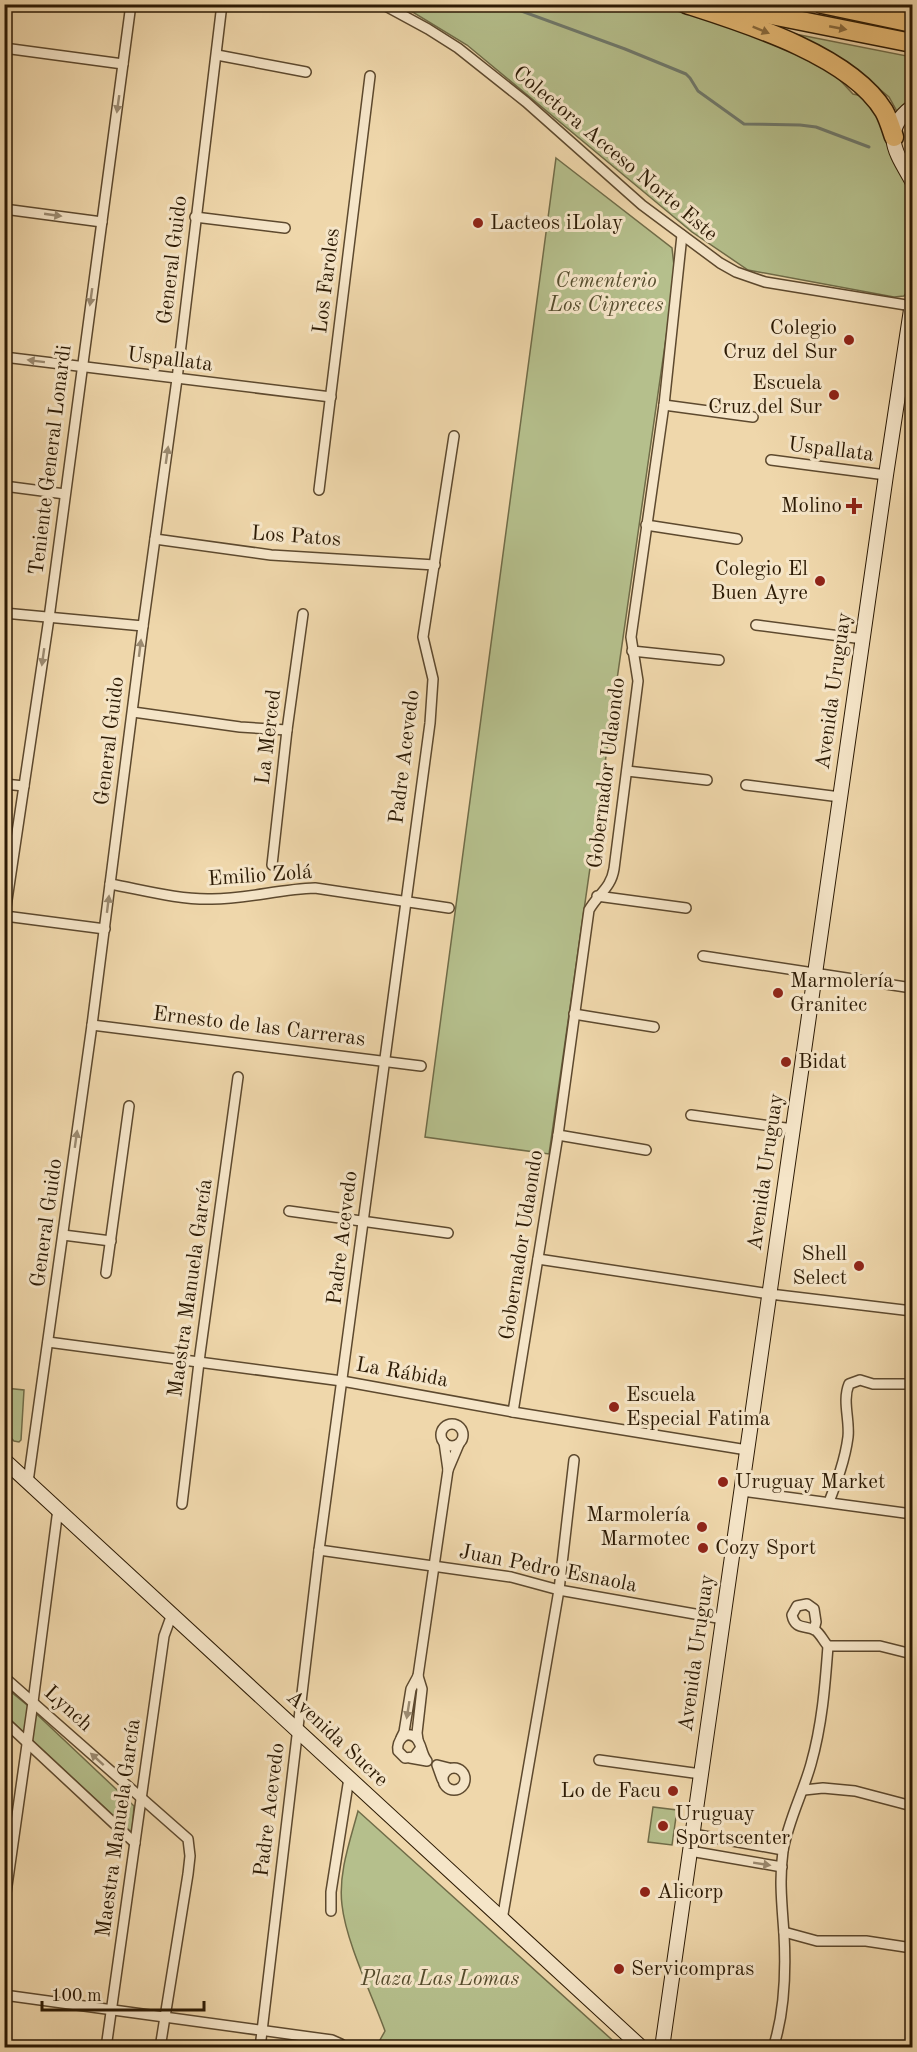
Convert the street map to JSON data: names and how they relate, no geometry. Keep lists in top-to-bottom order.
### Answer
{
  "streets": {
    "main road": ["Avenida Uruguay", "Avenida Sucre"],
    "street": [
      "Colectora Acceso Norte Este",
      "General Guido",
      "Los Faroles",
      "Uspallata",
      "Teniente General Lonardi",
      "Los Patos",
      "La Merced",
      "Padre Acevedo",
      "Gobernador Udaondo",
      "Emilio Zolá",
      "Ernesto de las Carreras",
      "Maestra Manuela García",
      "La Rábida",
      "Juan Pedro Esnaola",
      "Lynch"
    ]
  },
  "crossings": [
    ["Colectora Acceso Norte Este", "Avenida Uruguay"],
    ["Colectora Acceso Norte Este", "Gobernador Udaondo"],
    ["General Guido", "Uspallata"],
    ["General Guido", "Los Patos"],
    ["General Guido", "Emilio Zolá"],
    ["General Guido", "Ernesto de las Carreras"],
    ["General Guido", "La Rábida"],
    ["General Guido", "Avenida Sucre"],
    ["Los Faroles", "Uspallata"],
    ["Uspallata", "Teniente General Lonardi"],
    ["Uspallata", "Avenida Uruguay"],
    ["Los Patos", "Padre Acevedo"],
    ["Avenida Uruguay", "La Rábida"],
    ["Avenida Uruguay", "Juan Pedro Esnaola"],
    ["Padre Acevedo", "Emilio Zolá"],
    ["Padre Acevedo", "Ernesto de las Carreras"],
    ["Padre Acevedo", "La Rábida"],
    ["Padre Acevedo", "Juan Pedro Esnaola"],
    ["Padre Acevedo", "Avenida Sucre"],
    ["Gobernador Udaondo", "La Rábida"],
    ["Maestra Manuela García", "La Rábida"],
    ["Maestra Manuela García", "Lynch"],
    ["Maestra Manuela García", "Avenida Sucre"]
  ],
  "one_way": ["Teniente General Lonardi"],
  "parks": ["Cementerio Los Cipreces", "Plaza Las Lomas"],
  "places": {
    "other": [
      "Lacteos iLolay",
      "Colegio Cruz del Sur",
      "Escuela Cruz del Sur",
      "Colegio El Buen Ayre",
      "Marmolería Granitec",
      "Bidat",
      "Shell Select",
      "Escuela Especial Fatima",
      "Uruguay Market",
      "Marmolería Marmotec",
      "Cozy Sport",
      "Lo de Facu",
      "Uruguay Sportscenter",
      "Alicorp",
      "Servicompras"
    ],
    "health": ["Molino"]
  },
  "scale_bar": "100 m"
}
